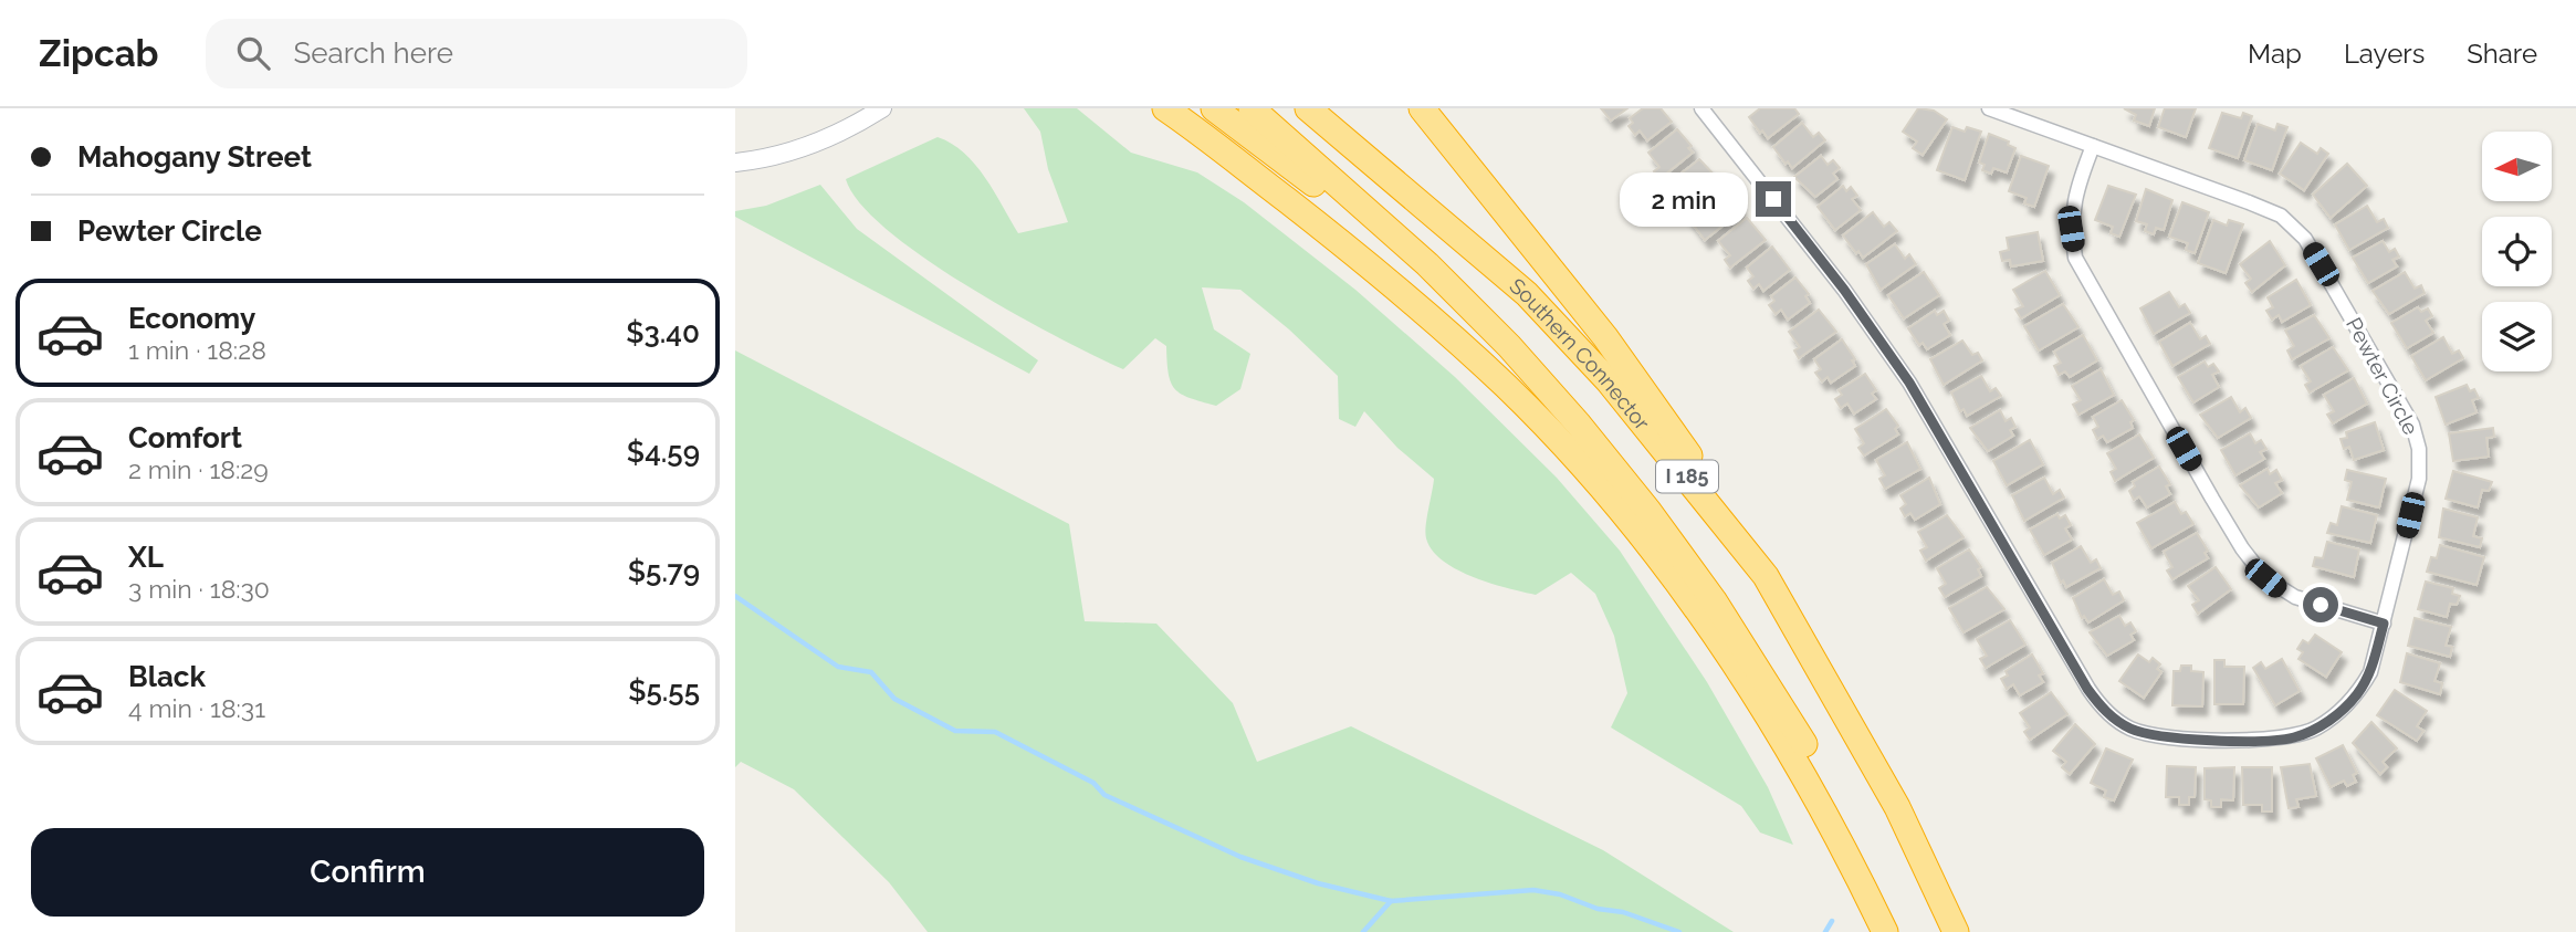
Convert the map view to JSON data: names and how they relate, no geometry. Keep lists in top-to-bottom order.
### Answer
{
  "streets": {
    "highway": ["Southern Connector", "I 185"],
    "street": ["Pewter Circle"]
  },
  "north": "left",
  "page": {
    "header": "Zipcab",
    "search": "Search here",
    "nav": ["Map", "Layers", "Share"],
    "banner": ["Mahogany Street", "Pewter Circle"],
    "bubble": "2 min",
    "list": [
      {
        "name": "Economy",
        "note": "1 min · 18:28",
        "value": "$3.40"
      },
      {
        "name": "Comfort",
        "note": "2 min · 18:29",
        "value": "$4.59"
      },
      {
        "name": "XL",
        "note": "3 min · 18:30",
        "value": "$5.79"
      },
      {
        "name": "Black",
        "note": "4 min · 18:31",
        "value": "$5.55"
      }
    ],
    "buttons": "Confirm"
  }
}
